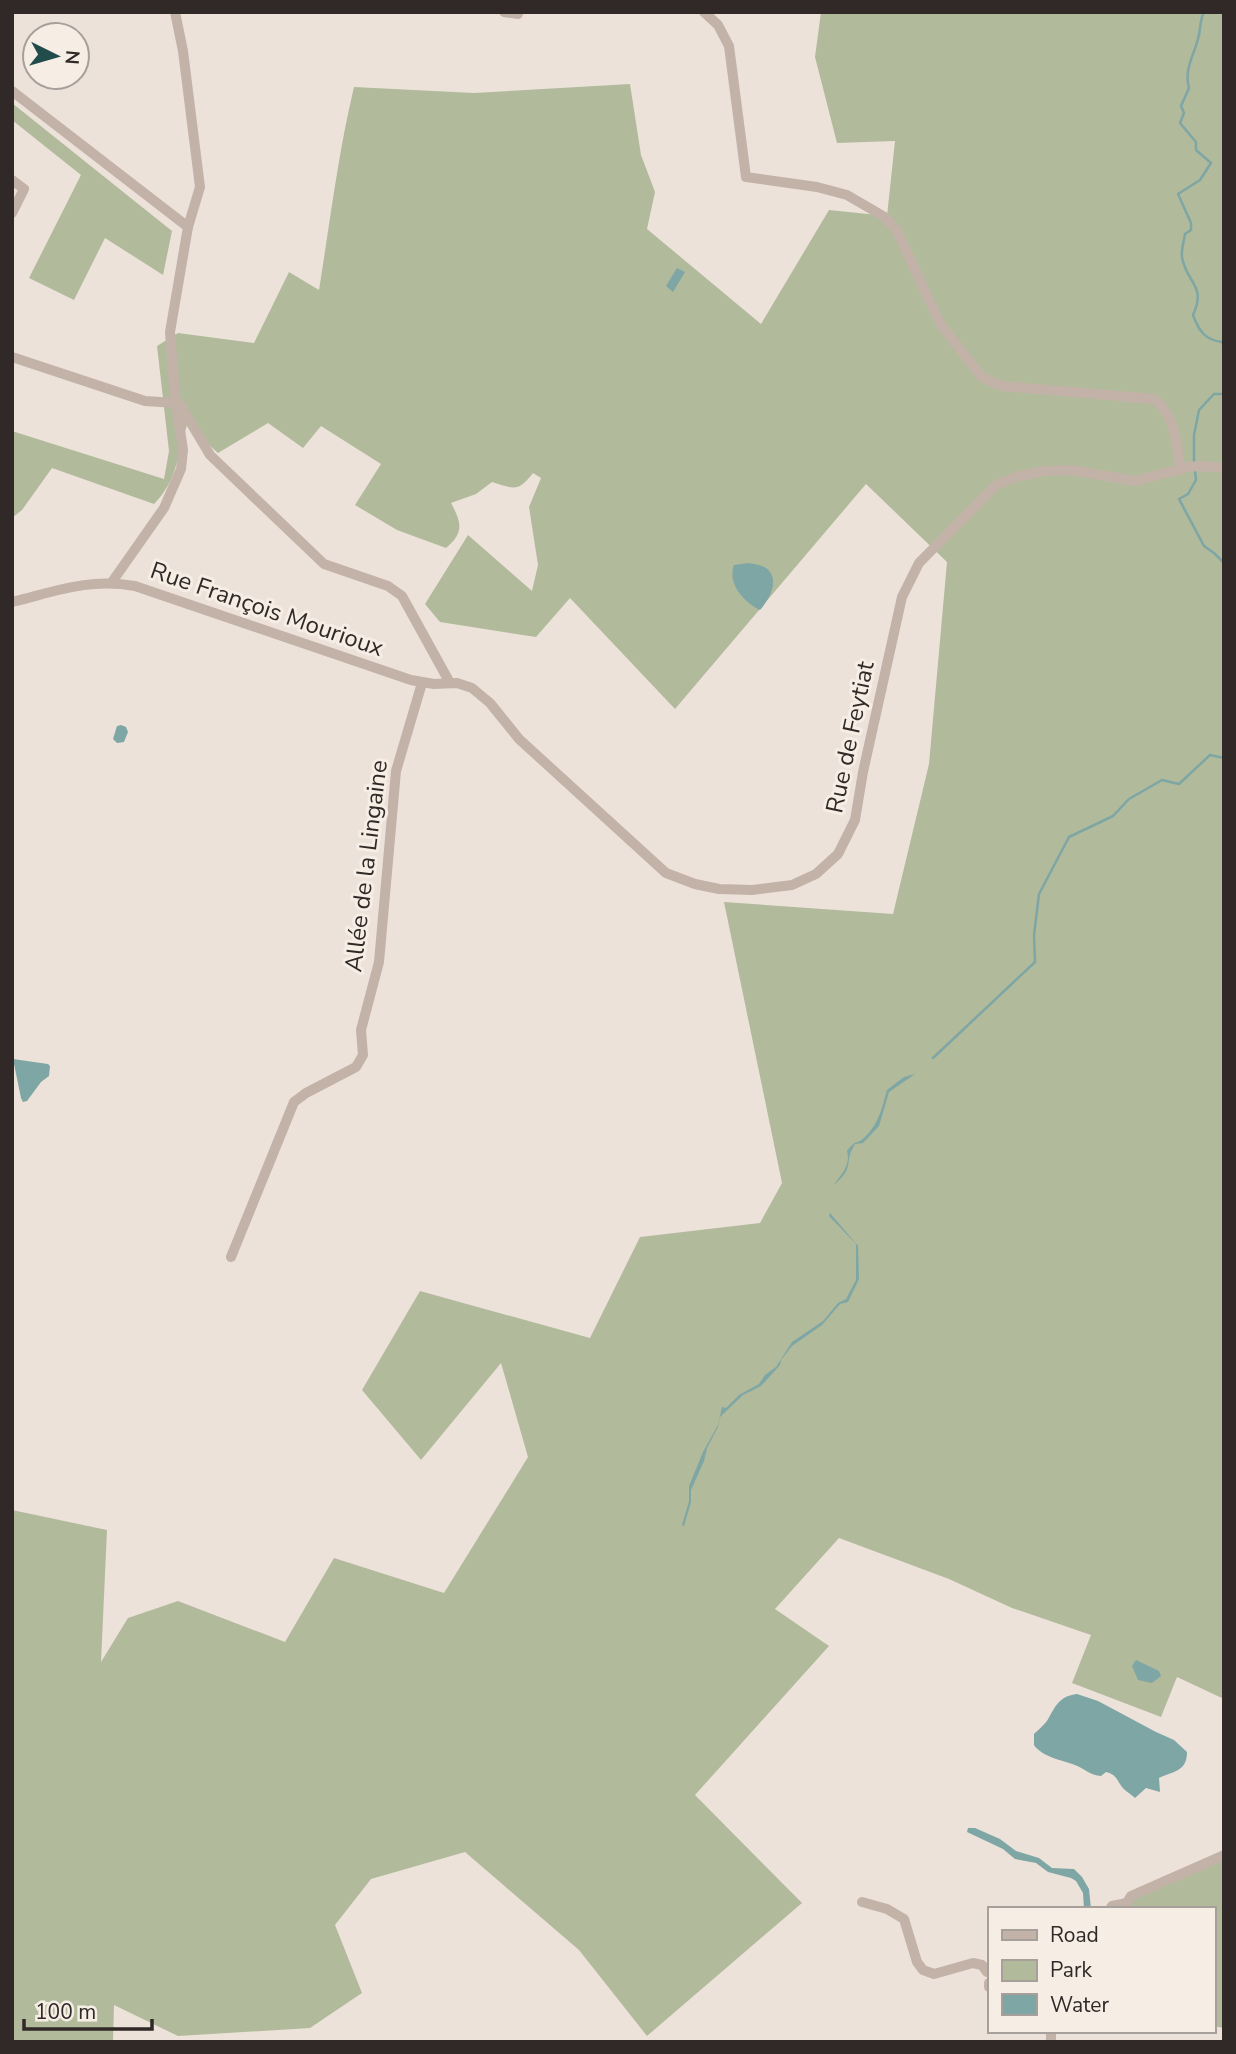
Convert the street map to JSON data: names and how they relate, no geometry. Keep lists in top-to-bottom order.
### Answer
{
  "streets": {
    "street": ["Rue François Mourioux", "Rue de Feytiat", "Allée de la Lingaine"]
  },
  "crossings": [
    ["Rue François Mourioux", "Rue de Feytiat"],
    ["Rue François Mourioux", "Allée de la Lingaine"]
  ],
  "legend": ["Road", "Park", "Water"],
  "scale_bar": "100 m",
  "north": "right"
}
